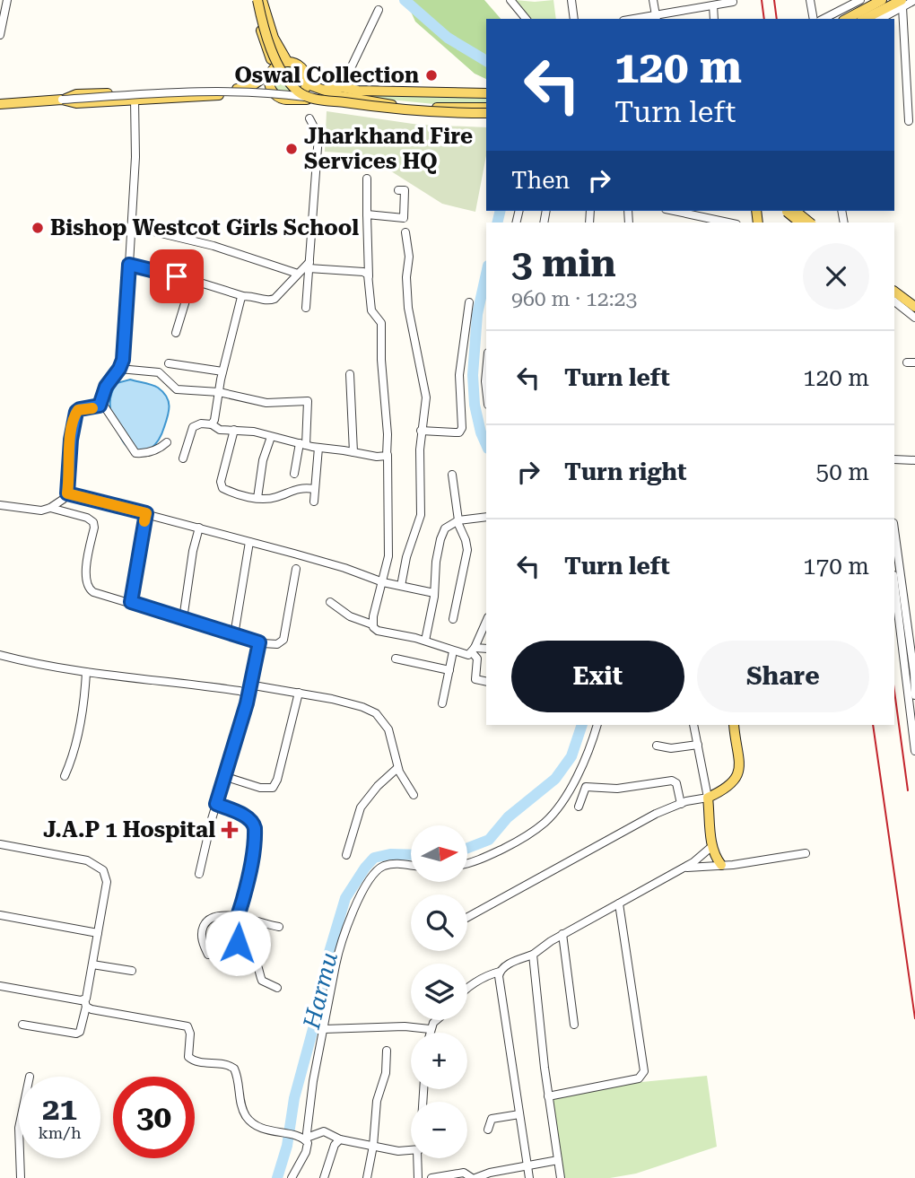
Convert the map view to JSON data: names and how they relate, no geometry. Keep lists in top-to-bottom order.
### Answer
{
  "water": ["Harmu"],
  "places": {
    "other": ["Oswal Collection", "Jharkhand Fire Services HQ", "Bishop Westcot Girls School"],
    "health": ["J.A.P 1 Hospital"]
  },
  "north": "right",
  "page": {
    "turn": ["120 m", "Turn left"],
    "then": "Then",
    "heading": ["3 min", "960 m · 12:23"],
    "list": [
      {
        "name": "Turn left",
        "value": "120 m"
      },
      {
        "name": "Turn right",
        "value": "50 m"
      },
      {
        "name": "Turn left",
        "value": "170 m"
      }
    ],
    "buttons": ["Exit", "Share"],
    "map_buttons": ["+", "−"],
    "speed": "21 km/h",
    "limit": "30"
  }
}
